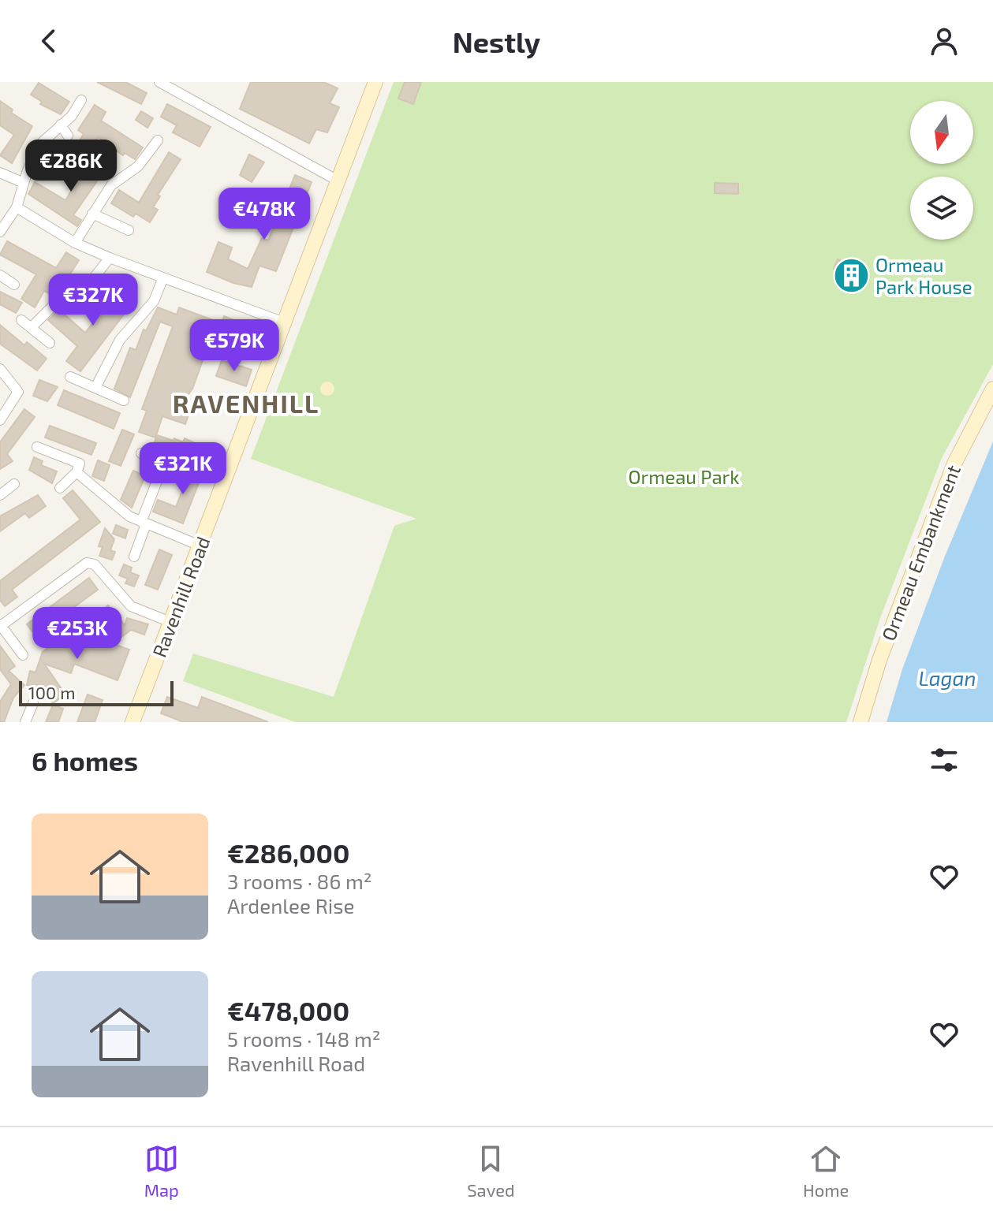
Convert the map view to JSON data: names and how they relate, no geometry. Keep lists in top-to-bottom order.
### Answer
{
  "streets": {
    "main road": ["Ormeau Embankment", "Ravenhill Road"]
  },
  "districts": ["RAVENHILL"],
  "water": ["Lagan"],
  "parks": ["Ormeau Park"],
  "places": {
    "building": ["Ormeau Park House"]
  },
  "scale_bar": "100 m",
  "north": "bottom",
  "page": {
    "header": "Nestly",
    "price": [
      "€286K",
      "€478K",
      "€327K",
      "€579K",
      "€321K",
      "€253K"
    ],
    "scale": "100 m",
    "heading": "6 homes",
    "list": [
      {
        "name": "€286,000",
        "note": "3 rooms · 86 m² · Ardenlee Rise"
      },
      {
        "name": "€478,000",
        "note": "5 rooms · 148 m² · Ravenhill Road"
      }
    ],
    "tabs": ["Map", "Saved", "Home"]
  }
}
